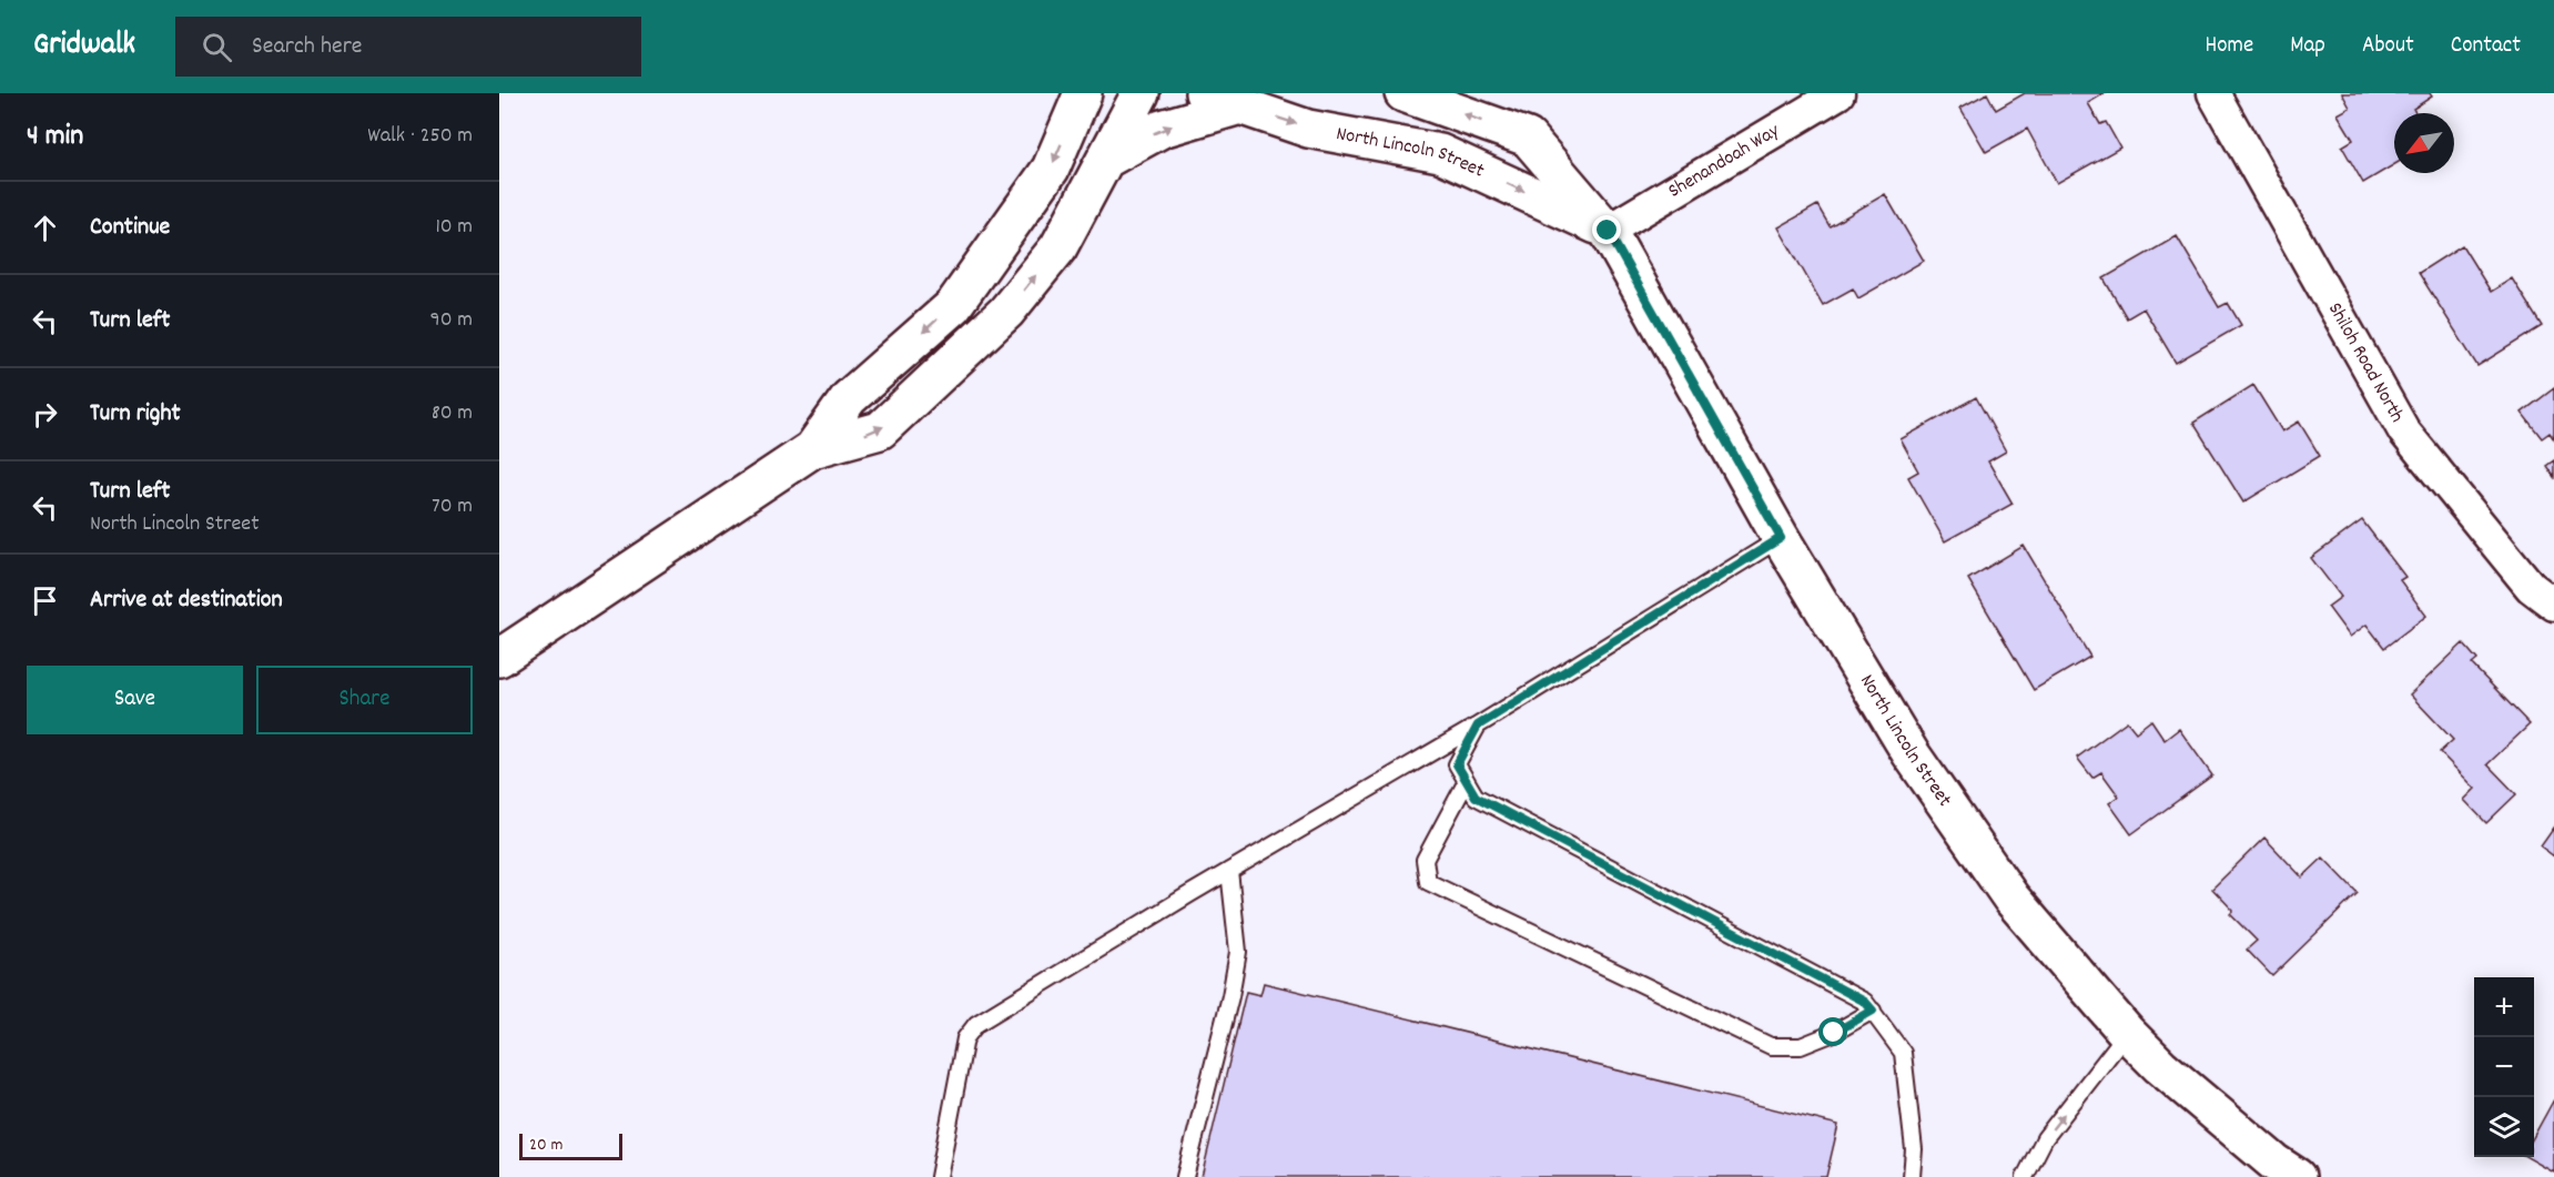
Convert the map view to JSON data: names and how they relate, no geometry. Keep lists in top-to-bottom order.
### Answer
{
  "streets": {
    "street": ["North Lincoln Street", "Shenandoah Way", "Shiloh Road North"]
  },
  "crossings": [
    ["North Lincoln Street", "Shenandoah Way"]
  ],
  "scale_bar": "20 m",
  "north": "bottom left",
  "page": {
    "header": "Gridwalk",
    "search": "Search here",
    "nav": [
      "Home",
      "Map",
      "About",
      "Contact"
    ],
    "heading": ["4 min", "Walk · 250 m"],
    "list": [
      ["Continue", "10 m"],
      ["Turn left", "90 m"],
      ["Turn right", "80 m"],
      ["Turn left", "North Lincoln Street", "70 m"],
      "Arrive at destination"
    ],
    "buttons": ["Save", "Share"],
    "map_buttons": ["+", "−"],
    "scale": "20 m"
  }
}
